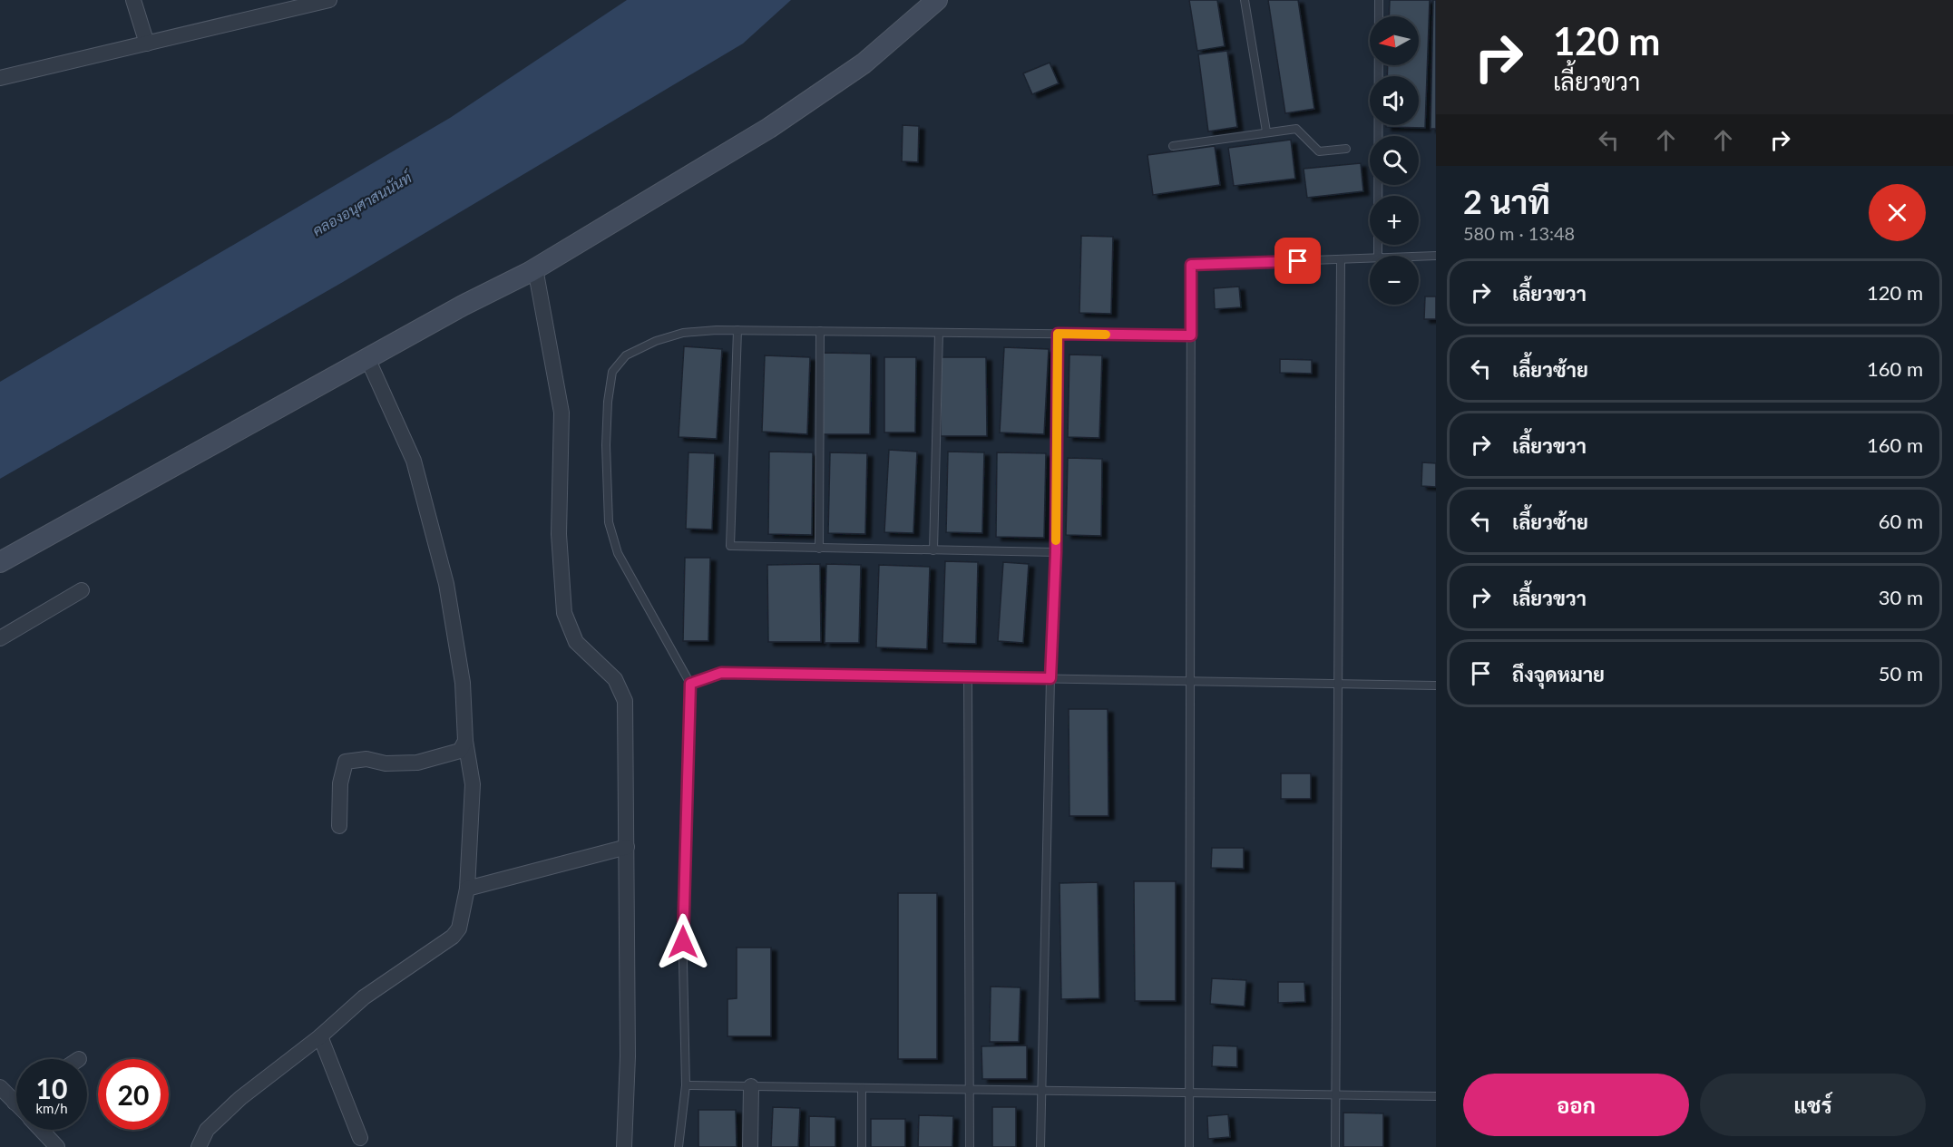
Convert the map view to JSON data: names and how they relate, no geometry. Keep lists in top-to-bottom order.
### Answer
{
  "water": ["คลองอนุศาสนนันท์"],
  "north": "left",
  "page": {
    "turn": ["120 m", "เลี้ยวขวา"],
    "map_buttons": ["+", "−"],
    "heading": ["2 นาที", "580 m · 13:48"],
    "list": [
      {
        "name": "เลี้ยวขวา",
        "value": "120 m"
      },
      {
        "name": "เลี้ยวซ้าย",
        "value": "160 m"
      },
      {
        "name": "เลี้ยวขวา",
        "value": "160 m"
      },
      {
        "name": "เลี้ยวซ้าย",
        "value": "60 m"
      },
      {
        "name": "เลี้ยวขวา",
        "value": "30 m"
      },
      {
        "name": "ถึงจุดหมาย",
        "value": "50 m"
      }
    ],
    "speed": "10 km/h",
    "limit": "20",
    "buttons": ["ออก", "แชร์"]
  }
}
